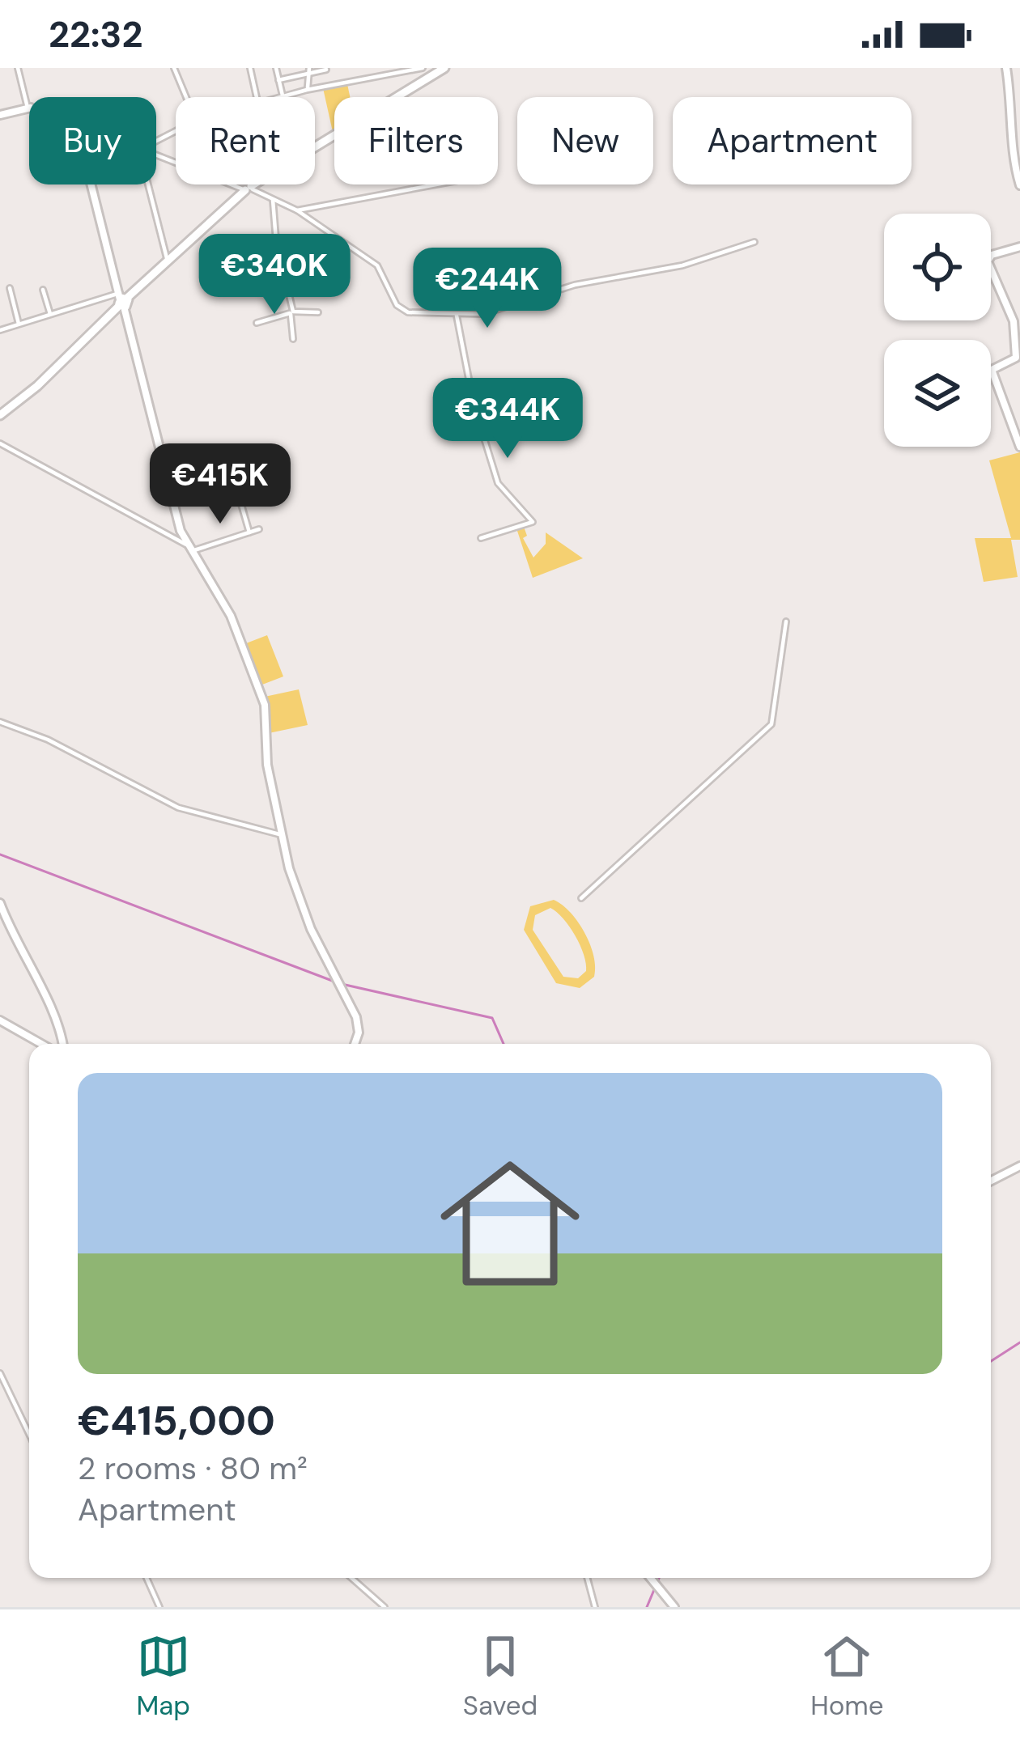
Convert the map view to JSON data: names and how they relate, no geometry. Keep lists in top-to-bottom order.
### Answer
{
  "page": {
    "status": "22:32",
    "chip": [
      "Buy",
      "Rent",
      "Filters",
      "New",
      "Apartment"
    ],
    "price": [
      "€340K",
      "€244K",
      "€344K",
      "€415K"
    ],
    "list": [
      {
        "name": "€415,000",
        "note": "2 rooms · 80 m² · Apartment"
      }
    ],
    "tabs": ["Map", "Saved", "Home"]
  }
}
